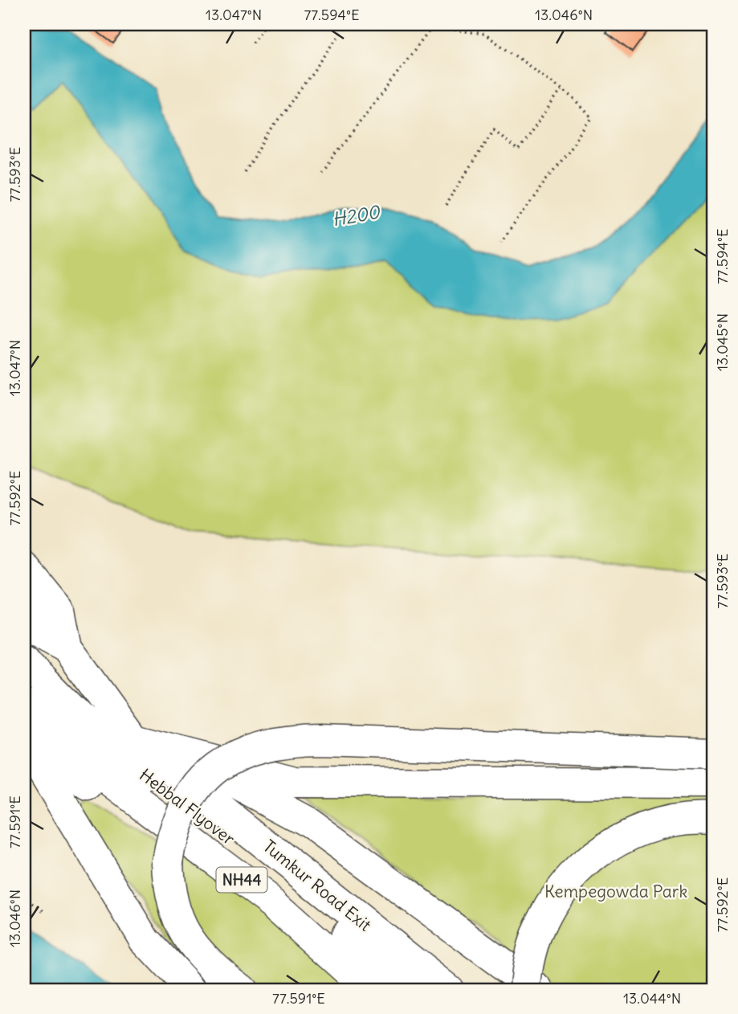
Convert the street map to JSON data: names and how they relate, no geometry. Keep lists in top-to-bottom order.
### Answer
{
  "streets": {
    "highway": ["Hebbal Flyover", "NH44", "Tumkur Road Exit"]
  },
  "crossings": [
    ["Hebbal Flyover", "Tumkur Road Exit"]
  ],
  "water": ["H200"],
  "parks": ["Kempegowda Park"],
  "coordinates": [
    "13.047°N",
    "77.594°E",
    "13.046°N",
    "77.593°E",
    "13.045°N",
    "77.592°E",
    "77.591°E",
    "13.044°N"
  ]
}
